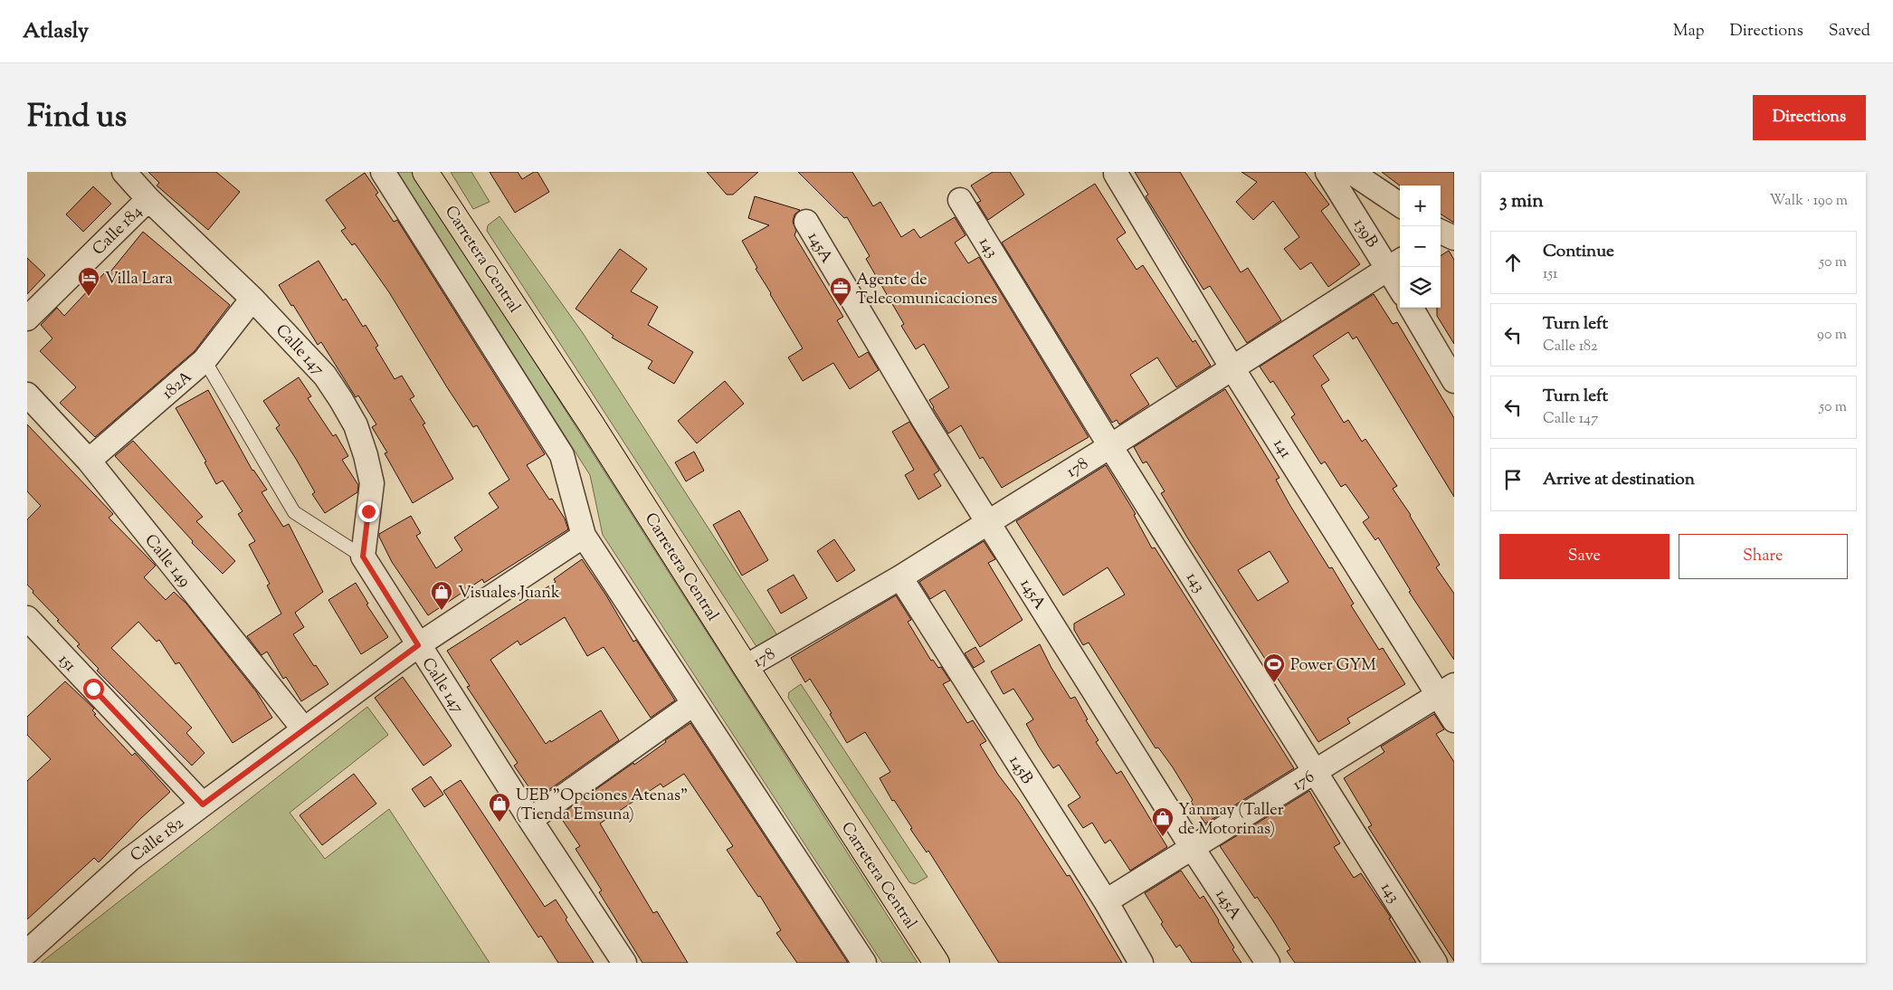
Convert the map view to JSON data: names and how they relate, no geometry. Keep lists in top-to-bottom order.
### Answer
{
  "streets": {
    "main road": ["Carretera Central"],
    "street": [
      "Calle 184",
      "139B",
      "145A",
      "143",
      "Calle 147",
      "182А",
      "141",
      "178",
      "Calle 149",
      "151",
      "145B",
      "176",
      "Calle 182"
    ]
  },
  "crossings": [
    ["Calle 184", "Calle 147"],
    ["139B", "178"],
    ["145A", "178"],
    ["145A", "176"],
    ["143", "178"],
    ["143", "176"],
    ["Carretera Central", "178"],
    ["Calle 147", "182А"],
    ["Calle 147", "Calle 182"],
    ["182А", "Calle 149"],
    ["141", "178"],
    ["141", "176"],
    ["178", "145B"],
    ["Calle 149", "Calle 182"],
    ["151", "Calle 182"],
    ["145B", "176"]
  ],
  "places": {
    "hotel": ["Villa Lara"],
    "office": ["Agente de Telecomunicaciones"],
    "shop": ["Visuales Juank", "UEB \"Opciones Atenas\" (Tienda Emsuna)", "Yanmay (Taller de Motorinas)"],
    "sports": ["Power GYM"]
  },
  "page": {
    "header": "Atlasly",
    "nav": ["Map", "Directions", "Saved"],
    "title": "Find us",
    "buttons": [
      "Directions",
      ["Save", "Share"]
    ],
    "heading": ["3 min", "Walk · 190 m"],
    "map_buttons": ["+", "−"],
    "list": [
      ["Continue", "151", "50 m"],
      ["Turn left", "Calle 182", "90 m"],
      ["Turn left", "Calle 147", "50 m"],
      "Arrive at destination"
    ]
  }
}
